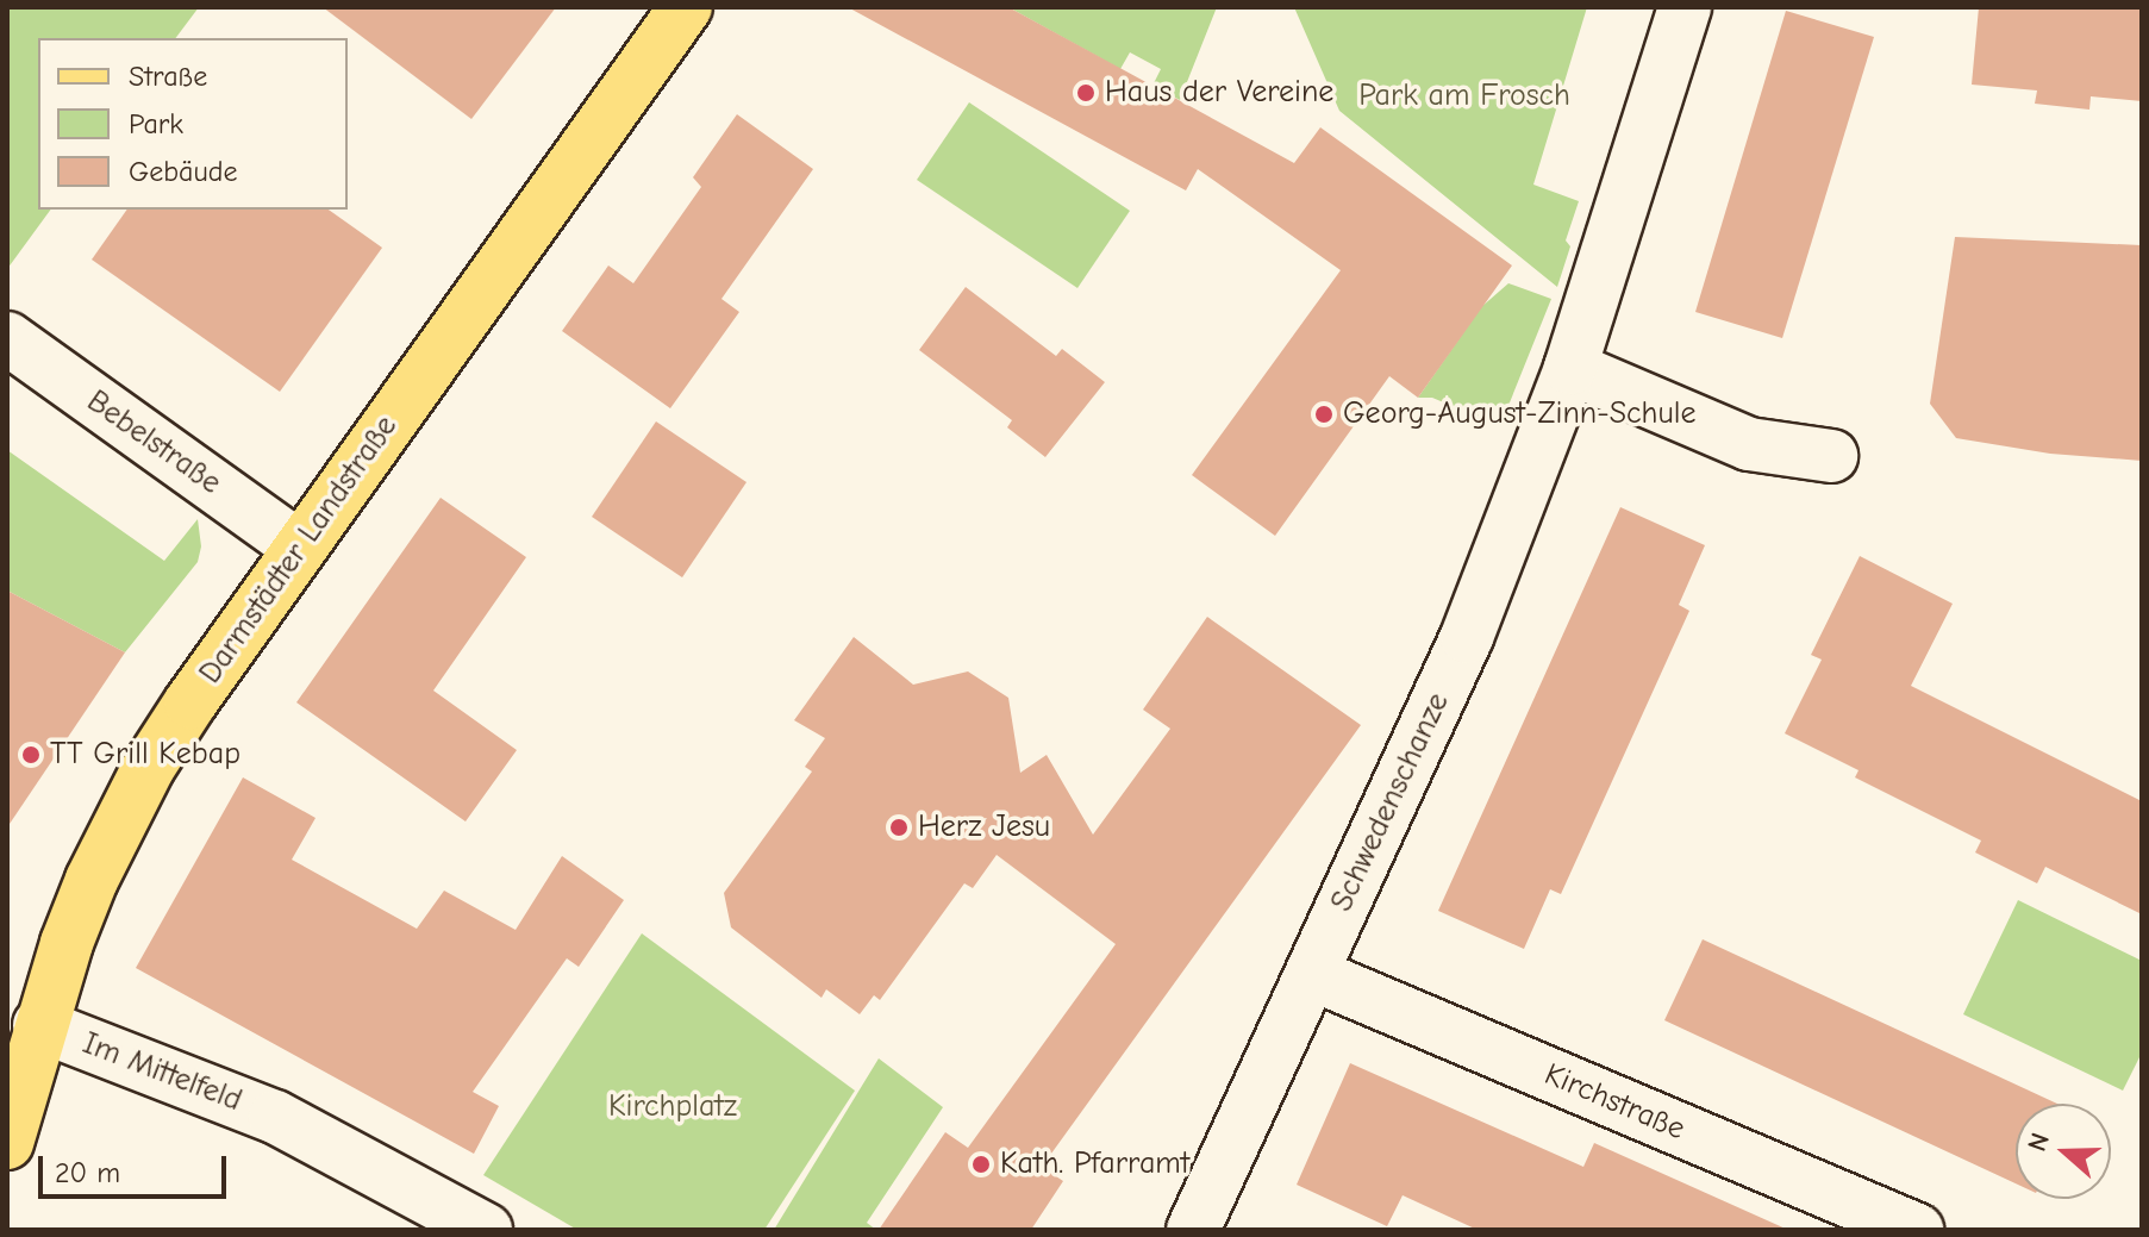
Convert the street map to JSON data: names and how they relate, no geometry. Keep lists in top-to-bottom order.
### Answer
{
  "streets": {
    "main road": ["Darmstädter Landstraße"],
    "street": [
      "Bebelstraße",
      "Schwedenschanze",
      "Im Mittelfeld",
      "Kirchstraße"
    ]
  },
  "crossings": [
    ["Bebelstraße", "Darmstädter Landstraße"],
    ["Darmstädter Landstraße", "Im Mittelfeld"],
    ["Schwedenschanze", "Kirchstraße"]
  ],
  "parks": ["Park am Frosch", "Kirchplatz"],
  "places": [
    "Haus der Vereine",
    "Georg-August-Zinn-Schule",
    "TT Grill Kebap",
    "Herz Jesu",
    "Kath. Pfarramt"
  ],
  "legend": ["Straße", "Park", "Gebäude"],
  "scale_bar": "20 m",
  "north": "left"
}
